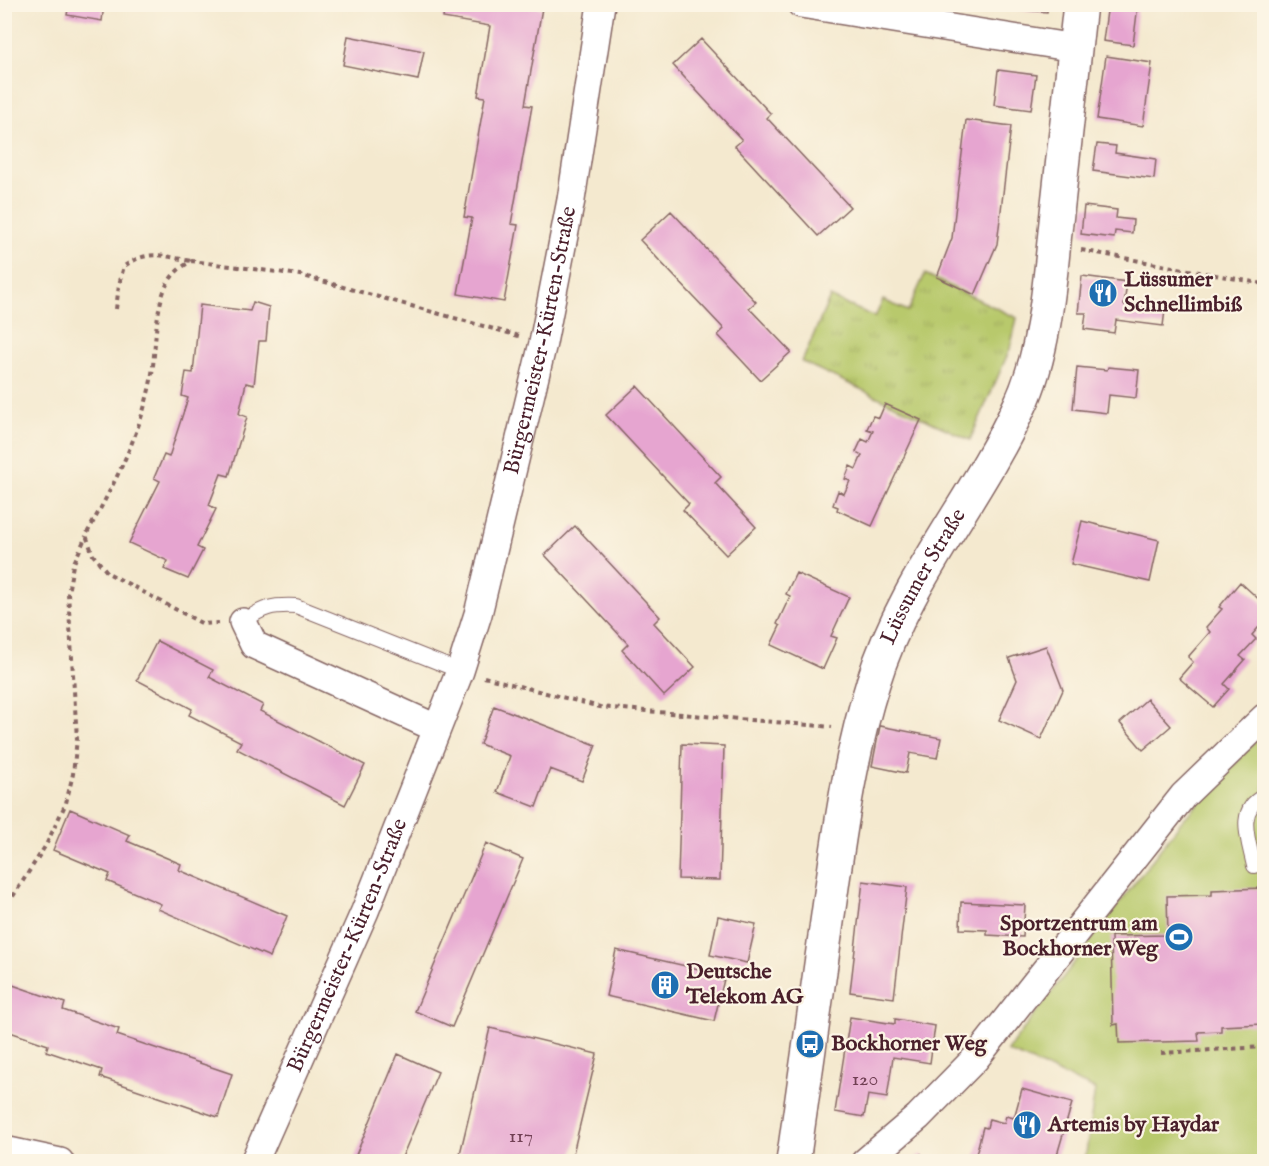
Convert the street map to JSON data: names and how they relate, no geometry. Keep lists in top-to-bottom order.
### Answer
{
  "streets": {
    "main road": ["Lüssumer Straße"],
    "street": ["Bürgermeister-Kürten-Straße"]
  },
  "places": {
    "restaurant": ["Lüssumer Schnellimbiß", "Artemis by Haydar"],
    "sports": ["Sportzentrum am Bockhorner Weg"],
    "building": ["Deutsche Telekom AG"],
    "bus stop": ["Bockhorner Weg"]
  },
  "house_numbers": ["120", "117"]
}
